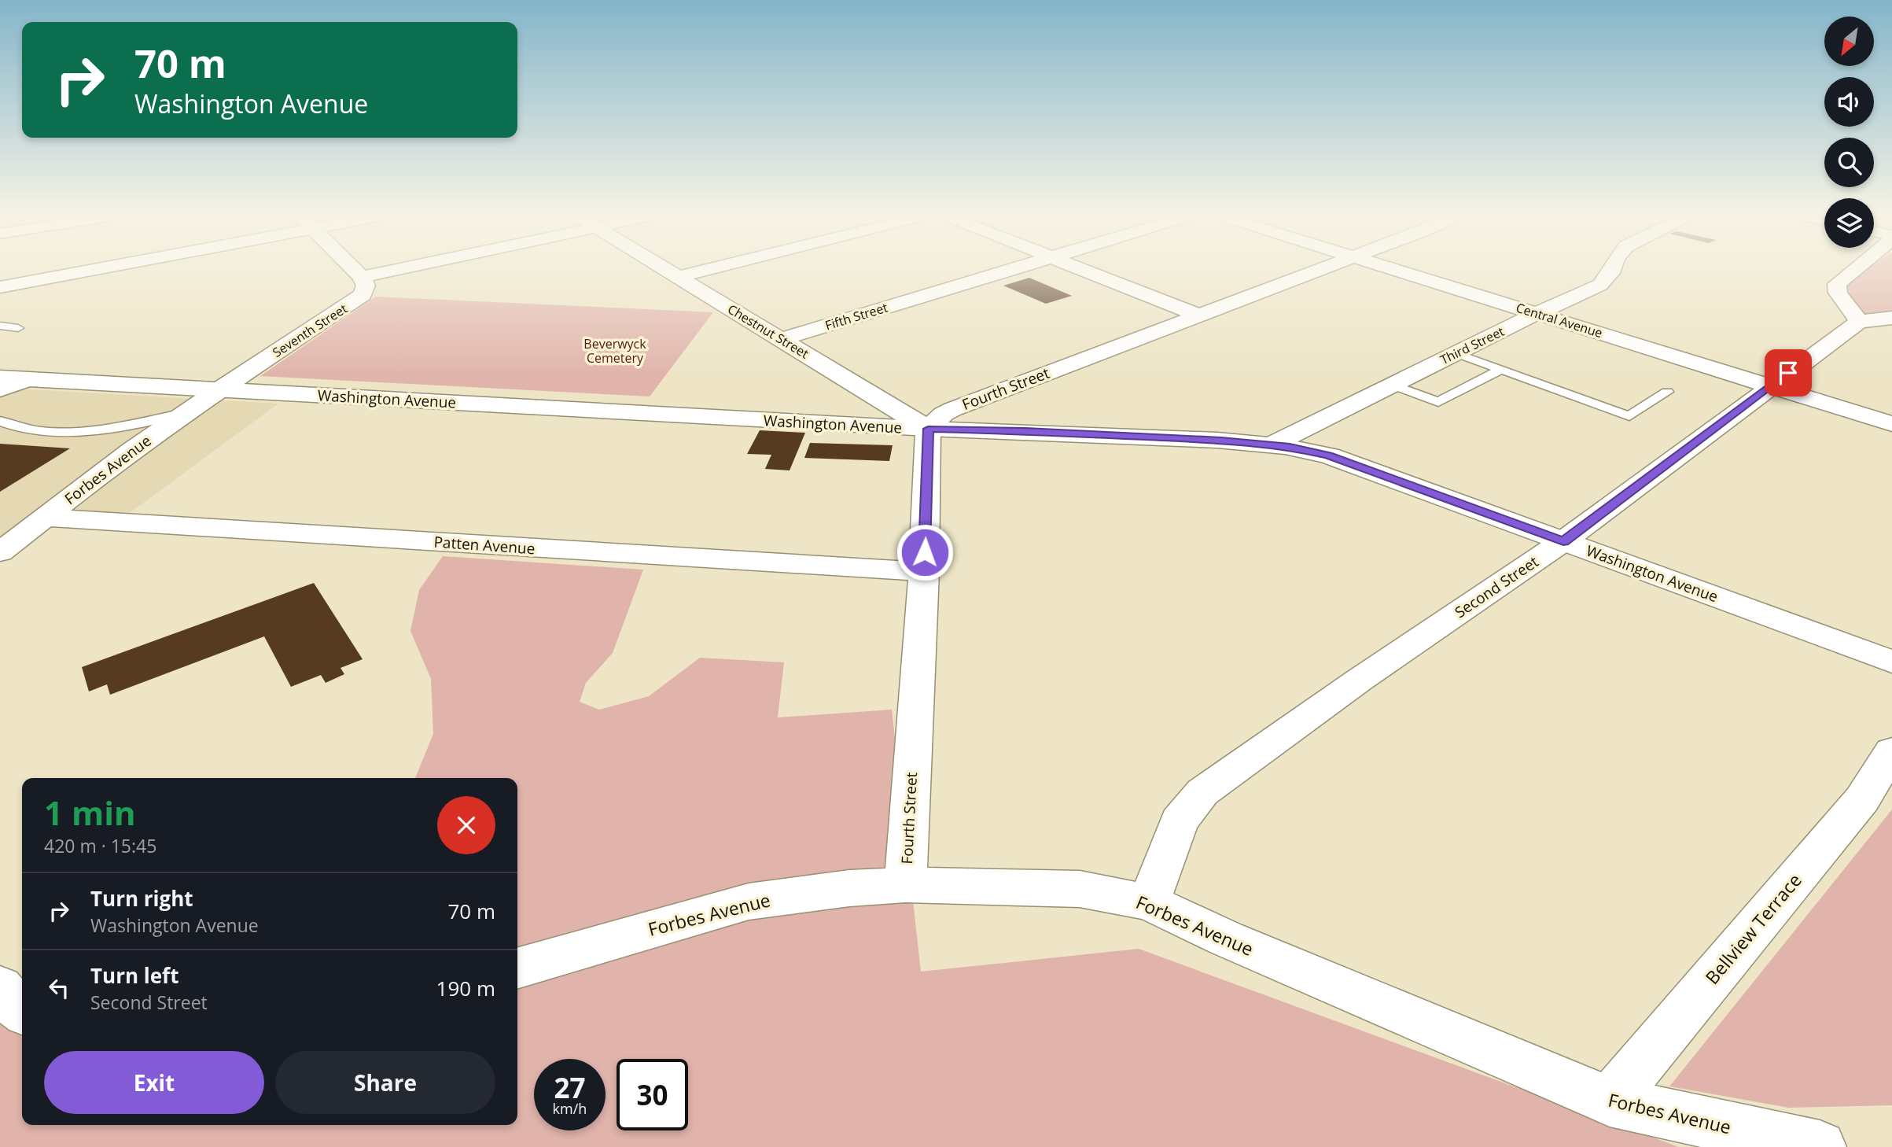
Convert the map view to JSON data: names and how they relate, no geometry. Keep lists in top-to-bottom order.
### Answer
{
  "streets": {
    "street": [
      "Fifth Street",
      "Central Avenue",
      "Seventh Street",
      "Chestnut Street",
      "Third Street",
      "Fourth Street",
      "Washington Avenue",
      "Forbes Avenue",
      "Patten Avenue",
      "Second Street",
      "Bellview Terrace"
    ]
  },
  "crossings": [
    ["Fifth Street", "Chestnut Street"],
    ["Central Avenue", "Third Street"],
    ["Central Avenue", "Second Street"],
    ["Seventh Street", "Washington Avenue"],
    ["Seventh Street", "Forbes Avenue"],
    ["Chestnut Street", "Fourth Street"],
    ["Chestnut Street", "Washington Avenue"],
    ["Third Street", "Washington Avenue"],
    ["Fourth Street", "Washington Avenue"],
    ["Fourth Street", "Forbes Avenue"],
    ["Fourth Street", "Patten Avenue"],
    ["Washington Avenue", "Forbes Avenue"],
    ["Washington Avenue", "Second Street"],
    ["Forbes Avenue", "Patten Avenue"],
    ["Forbes Avenue", "Second Street"],
    ["Forbes Avenue", "Bellview Terrace"]
  ],
  "parks": ["Beverwyck Cemetery"],
  "north": "bottom left",
  "page": {
    "turn": ["70 m", "Washington Avenue"],
    "heading": ["1 min", "420 m · 15:45"],
    "list": [
      {
        "name": "Turn right",
        "note": "Washington Avenue",
        "value": "70 m"
      },
      {
        "name": "Turn left",
        "note": "Second Street",
        "value": "190 m"
      }
    ],
    "buttons": ["Exit", "Share"],
    "speed": "27 km/h",
    "limit": "30"
  }
}
